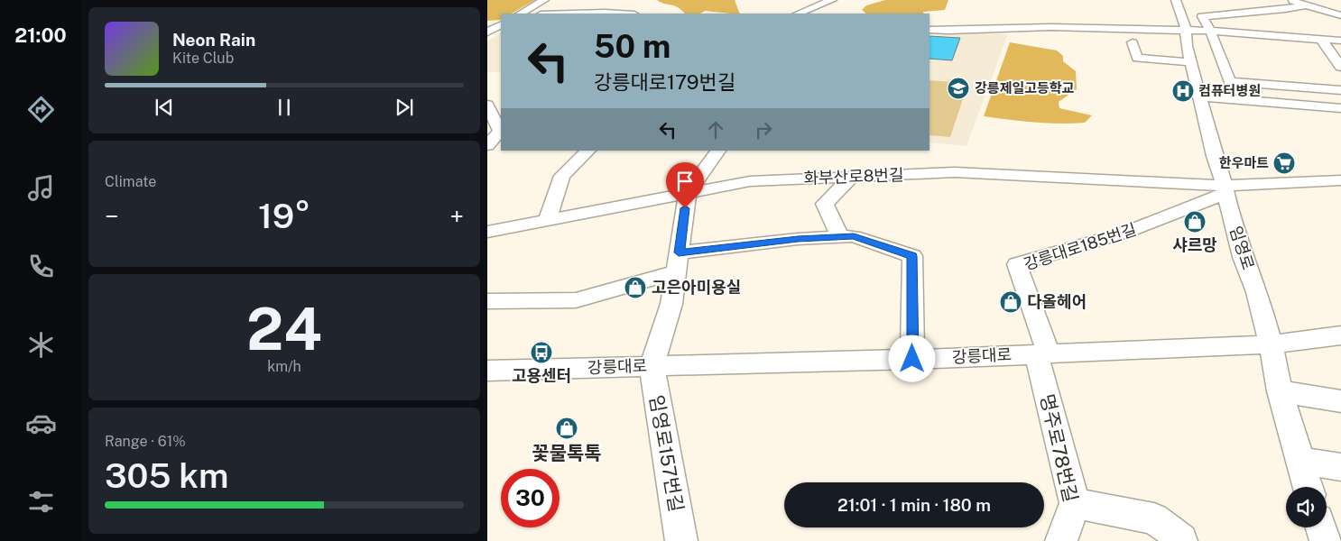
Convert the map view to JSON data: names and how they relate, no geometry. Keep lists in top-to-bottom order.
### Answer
{
  "streets": {
    "street": [
      "화부산로8번길",
      "강릉대로185번길",
      "임영로",
      "강릉대로",
      "명주로78번길",
      "임영로157번길"
    ]
  },
  "crossings": [
    ["화부산로8번길", "강릉대로185번길"],
    ["화부산로8번길", "임영로"],
    ["강릉대로185번길", "임영로"],
    ["강릉대로185번길", "강릉대로"],
    ["강릉대로185번길", "명주로78번길"],
    ["임영로", "강릉대로"],
    ["강릉대로", "명주로78번길"],
    ["강릉대로", "임영로157번길"]
  ],
  "places": {
    "school or university": ["강릉제일고등학교"],
    "hospital": ["컴퓨터병원"],
    "supermarket": ["한우마트"],
    "shop": [
      "샤르망",
      "고은아미용실",
      "다올헤어",
      "꽃물톡톡"
    ],
    "bus stop": ["고용센터"]
  },
  "page": {
    "tabs": "21:00",
    "turn": ["50 m", "강릉대로179번길"],
    "song": ["Neon Rain", "Kite Club"],
    "tile": [
      "Climate",
      ["24", "km/h"],
      ["Range · 61%", "305 km"]
    ],
    "heat": ["−", "19°", "+"],
    "limit": "30",
    "trip": "21:01 · 1 min · 180 m"
  }
}
